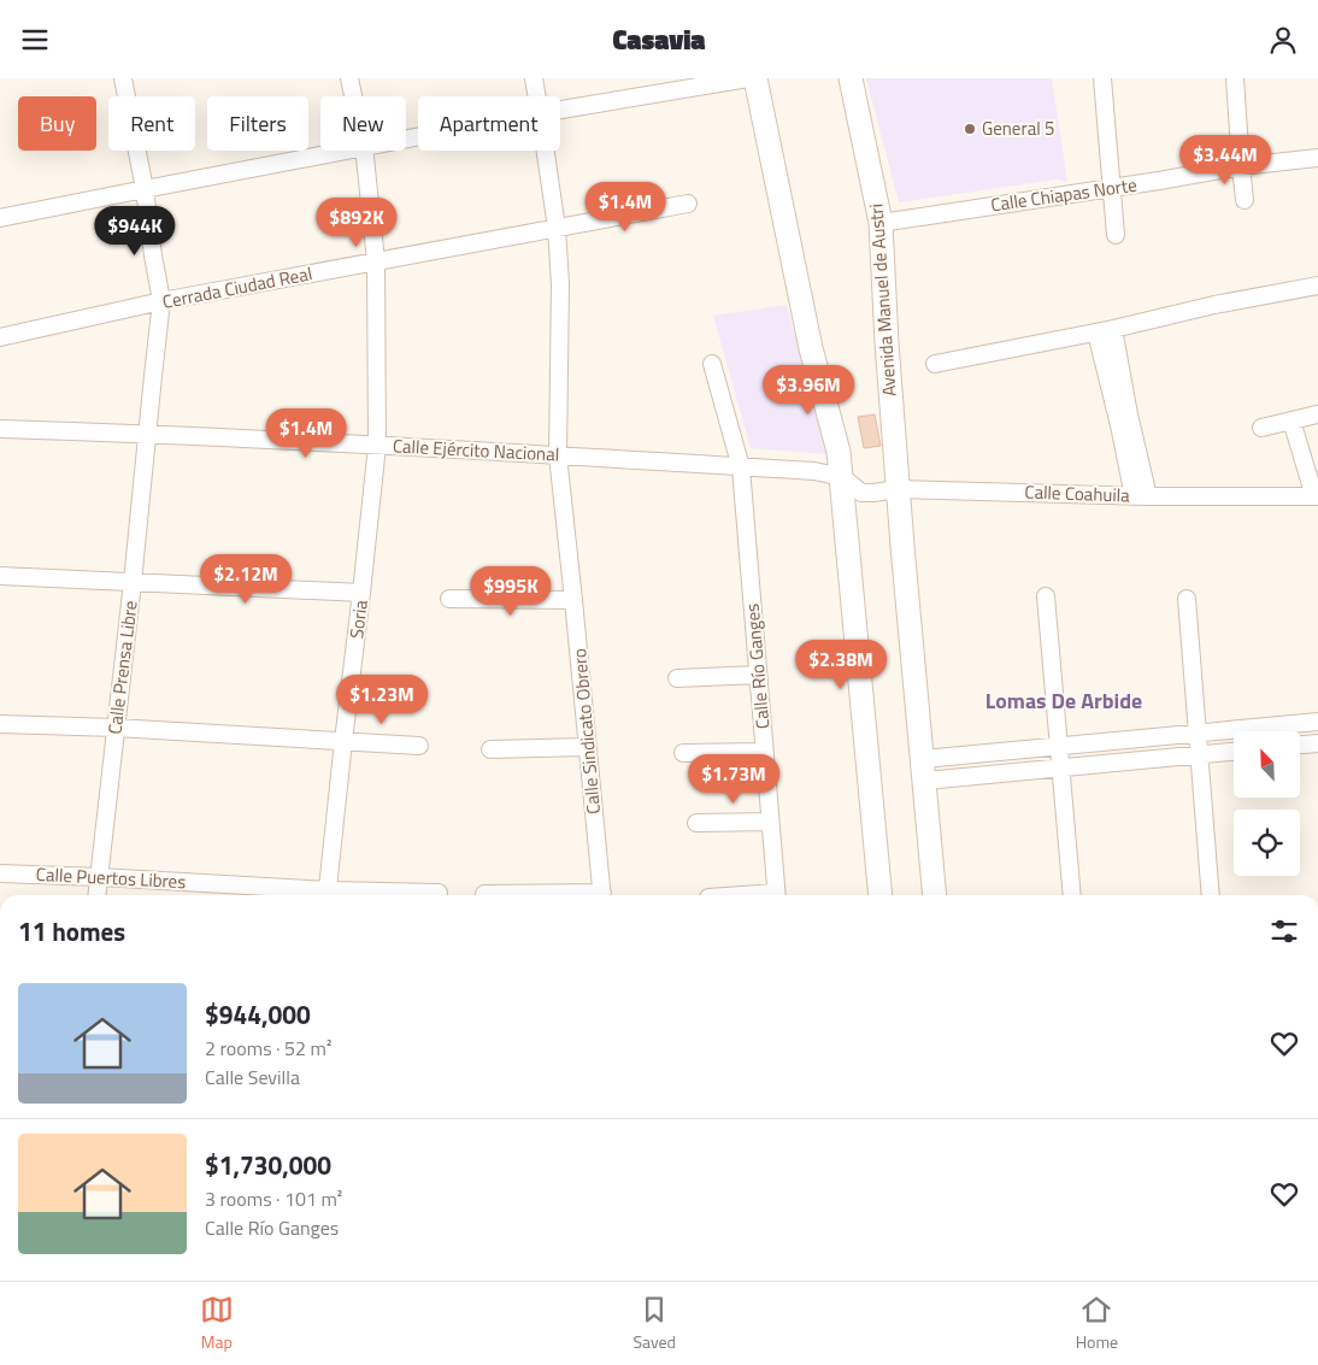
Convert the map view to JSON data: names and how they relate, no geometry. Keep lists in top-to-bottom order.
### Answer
{
  "streets": {
    "main road": ["Avenida Manuel de Austri"],
    "street": [
      "Calle Chiapas Norte",
      "Cerrada Ciudad Real",
      "Calle Ejército Nacional",
      "Calle Coahuila",
      "Soria",
      "Calle Río Ganges",
      "Calle Prensa Libre",
      "Calle Sindicato Obrero",
      "Calle Puertos Libres"
    ]
  },
  "crossings": [
    ["Calle Chiapas Norte", "Avenida Manuel de Austri"],
    ["Cerrada Ciudad Real", "Soria"],
    ["Cerrada Ciudad Real", "Calle Prensa Libre"],
    ["Cerrada Ciudad Real", "Calle Sindicato Obrero"],
    ["Avenida Manuel de Austri", "Calle Coahuila"],
    ["Calle Ejército Nacional", "Calle Coahuila"],
    ["Calle Ejército Nacional", "Soria"],
    ["Calle Ejército Nacional", "Calle Río Ganges"],
    ["Calle Ejército Nacional", "Calle Prensa Libre"],
    ["Calle Ejército Nacional", "Calle Sindicato Obrero"],
    ["Soria", "Calle Puertos Libres"],
    ["Calle Prensa Libre", "Calle Puertos Libres"]
  ],
  "districts": ["Lomas De Arbide"],
  "places": ["General 5"],
  "north": "top left",
  "page": {
    "header": "Casavia",
    "chip": [
      "Buy",
      "Rent",
      "Filters",
      "New",
      "Apartment"
    ],
    "price": [
      "$3.44M",
      "$1.4M",
      "$892K",
      "$944K",
      "$3.96M",
      "$1.4M",
      "$2.12M",
      "$995K",
      "$2.38M",
      "$1.23M",
      "$1.73M"
    ],
    "heading": "11 homes",
    "list": [
      {
        "name": "$944,000",
        "note": "2 rooms · 52 m² · Calle Sevilla"
      },
      {
        "name": "$1,730,000",
        "note": "3 rooms · 101 m² · Calle Río Ganges"
      }
    ],
    "tabs": ["Map", "Saved", "Home"]
  }
}
